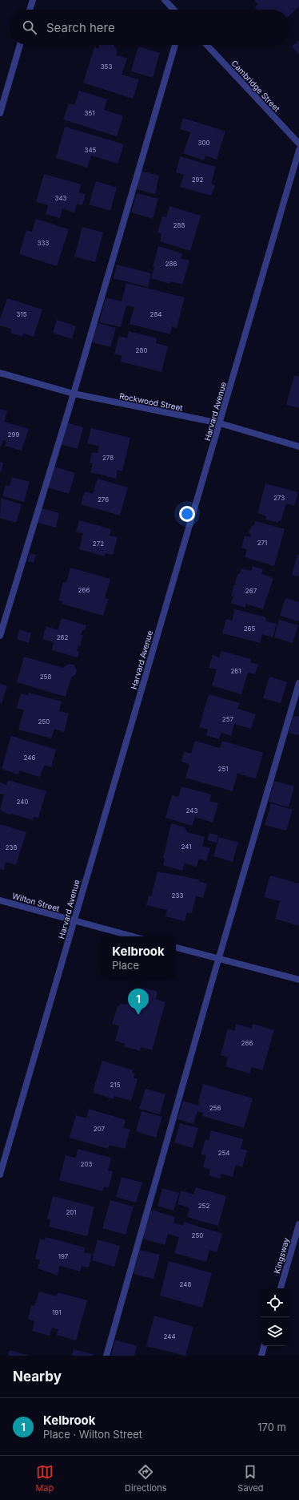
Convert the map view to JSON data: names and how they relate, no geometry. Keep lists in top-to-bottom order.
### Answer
{
  "streets": {
    "street": [
      "Cambridge Street",
      "Rockwood Street",
      "Harvard Avenue",
      "Wilton Street",
      "Kingsway"
    ]
  },
  "crossings": [
    ["Rockwood Street", "Harvard Avenue"],
    ["Harvard Avenue", "Wilton Street"]
  ],
  "house_numbers": [
    "353",
    "351",
    "300",
    "345",
    "292",
    "343",
    "288",
    "333",
    "286",
    "315",
    "284",
    "280",
    "299",
    "278",
    "273",
    "276",
    "271",
    "272",
    "266",
    "267",
    "265",
    "262",
    "261",
    "258",
    "257",
    "250",
    "246",
    "251",
    "240",
    "243",
    "241",
    "238",
    "233",
    "266",
    "215",
    "256",
    "207",
    "254",
    "203",
    "252",
    "201",
    "250",
    "197",
    "248",
    "191",
    "244"
  ],
  "page": {
    "search": "Search here",
    "popup": ["Kelbrook", "Place"],
    "pins": "1",
    "heading": "Nearby",
    "list": [
      {
        "mark": "1",
        "name": "Kelbrook",
        "note": "Place · Wilton Street",
        "value": "170 m"
      }
    ],
    "nav": ["Map", "Directions", "Saved"]
  }
}
